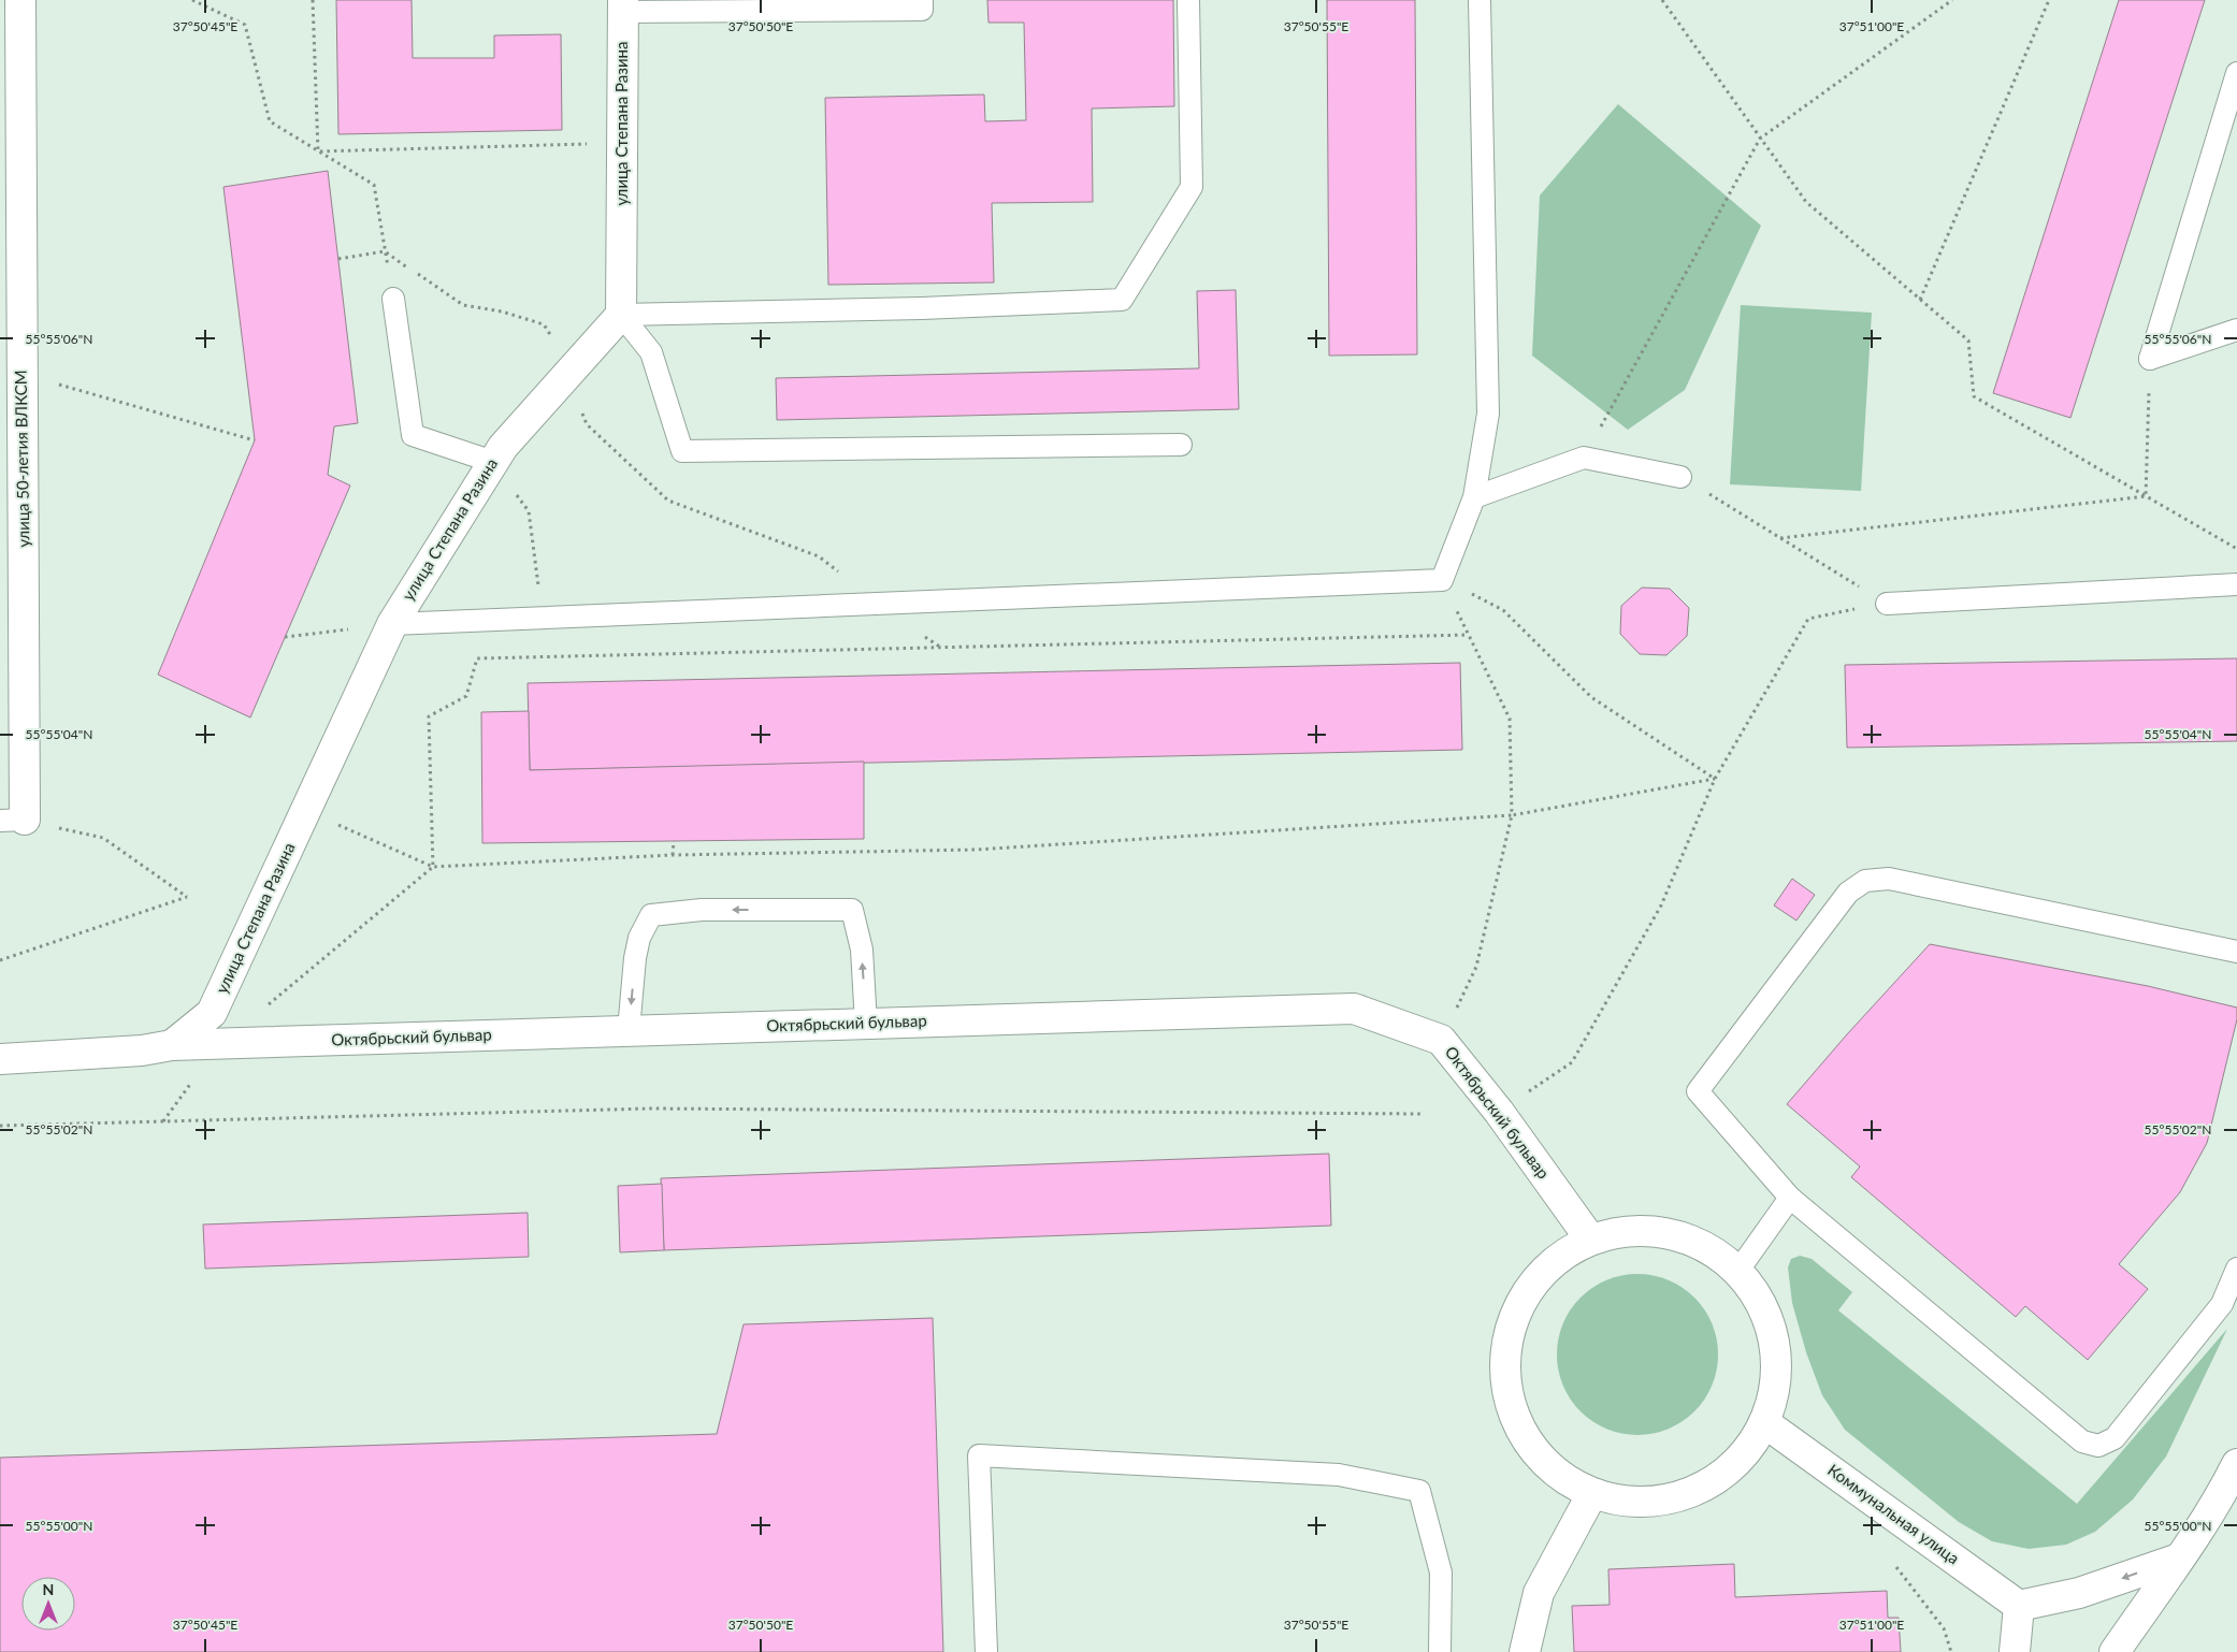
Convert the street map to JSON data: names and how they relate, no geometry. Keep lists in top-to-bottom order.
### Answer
{
  "streets": {
    "street": [
      "улица Степана Разина",
      "улица 50-летия ВЛКСМ",
      "Октябрьский бульвар",
      "Коммунальная улица"
    ]
  },
  "crossings": [
    ["улица Степана Разина", "Октябрьский бульвар"]
  ],
  "north": "top",
  "coordinates": [
    "37°50'45\"E",
    "37°50'50\"E",
    "37°50'55\"E",
    "37°51'00\"E",
    "55°55'06\"N",
    "55°55'04\"N",
    "55°55'02\"N",
    "55°55'00\"N"
  ]
}
